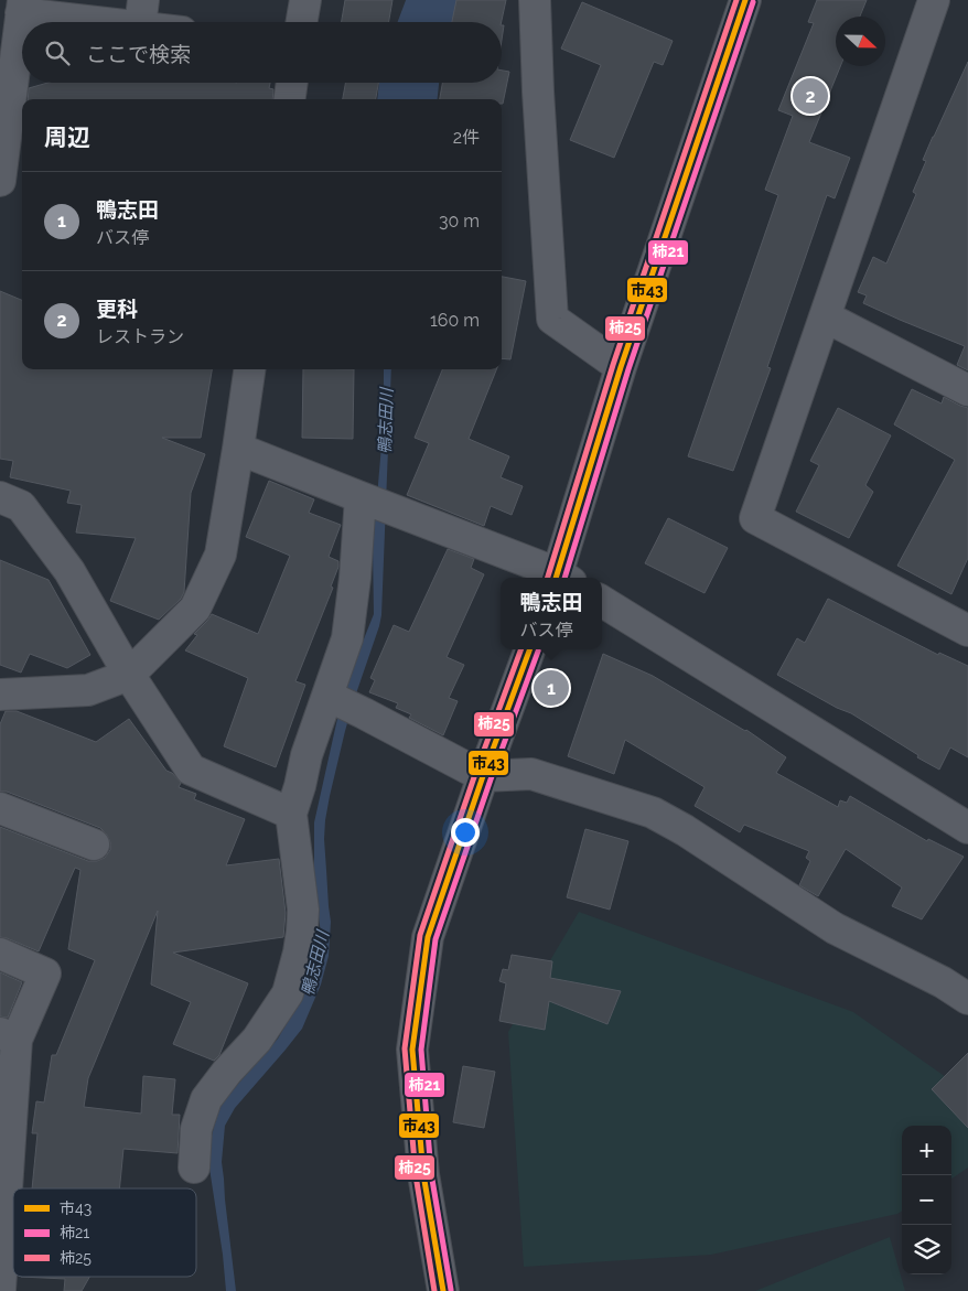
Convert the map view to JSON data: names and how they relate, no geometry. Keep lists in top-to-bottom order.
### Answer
{
  "water": ["鴨志田川"],
  "lines": ["transit line 市43", "transit line 柿25", "transit line 柿21"],
  "legend": ["市43", "柿21", "柿25"],
  "north": "right",
  "page": {
    "search": "ここで検索",
    "pins": ["2", "1"],
    "heading": ["周辺", "2件"],
    "list": [
      {
        "mark": "1",
        "name": "鴨志田",
        "note": "バス停",
        "value": "30 m"
      },
      {
        "mark": "2",
        "name": "更科",
        "note": "レストラン",
        "value": "160 m"
      }
    ],
    "popup": ["鴨志田", "バス停"],
    "map_buttons": ["+", "−"]
  }
}
